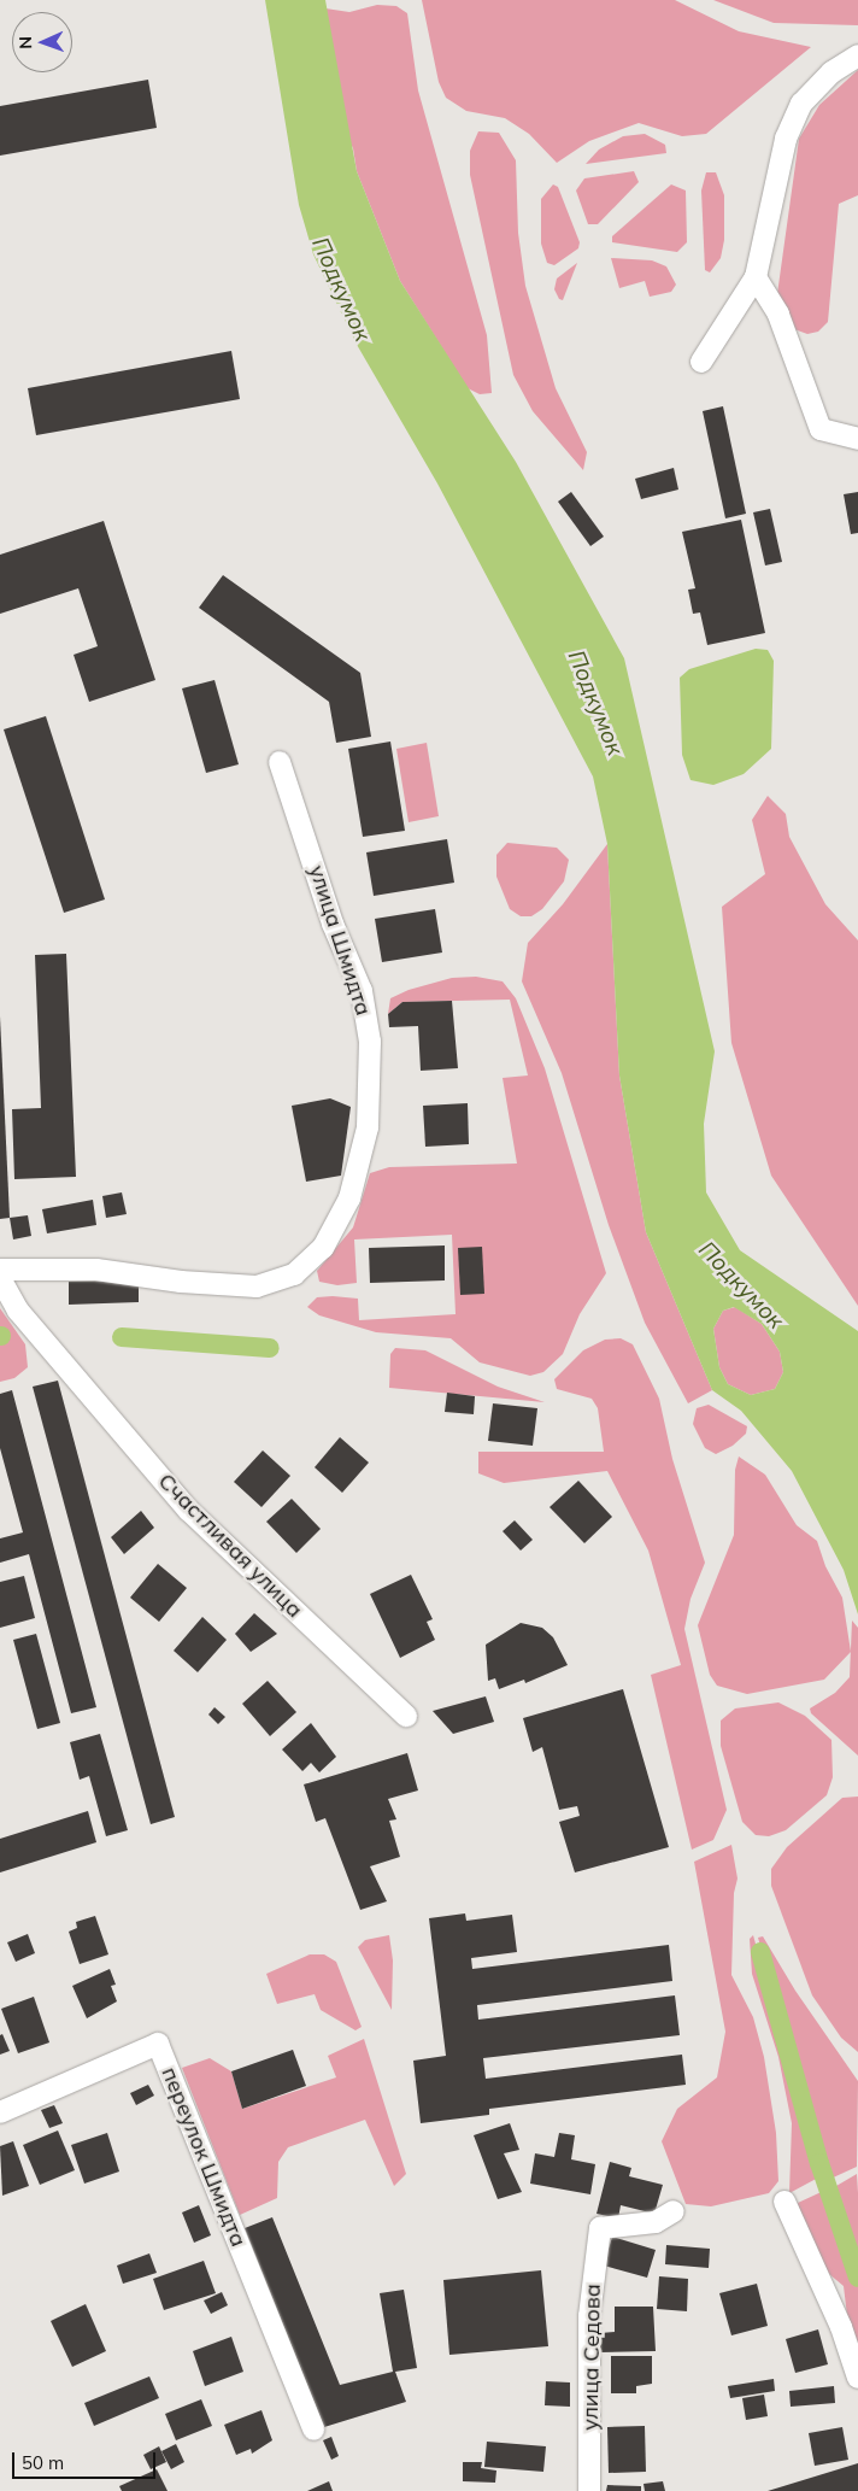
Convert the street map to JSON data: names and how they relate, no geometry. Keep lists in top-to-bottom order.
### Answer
{
  "streets": {
    "street": [
      "улица Шмидта",
      "Счастливая улица",
      "переулок Шмидта",
      "улица Седова"
    ]
  },
  "water": ["Подкумок"],
  "scale_bar": "50 m",
  "north": "left"
}
